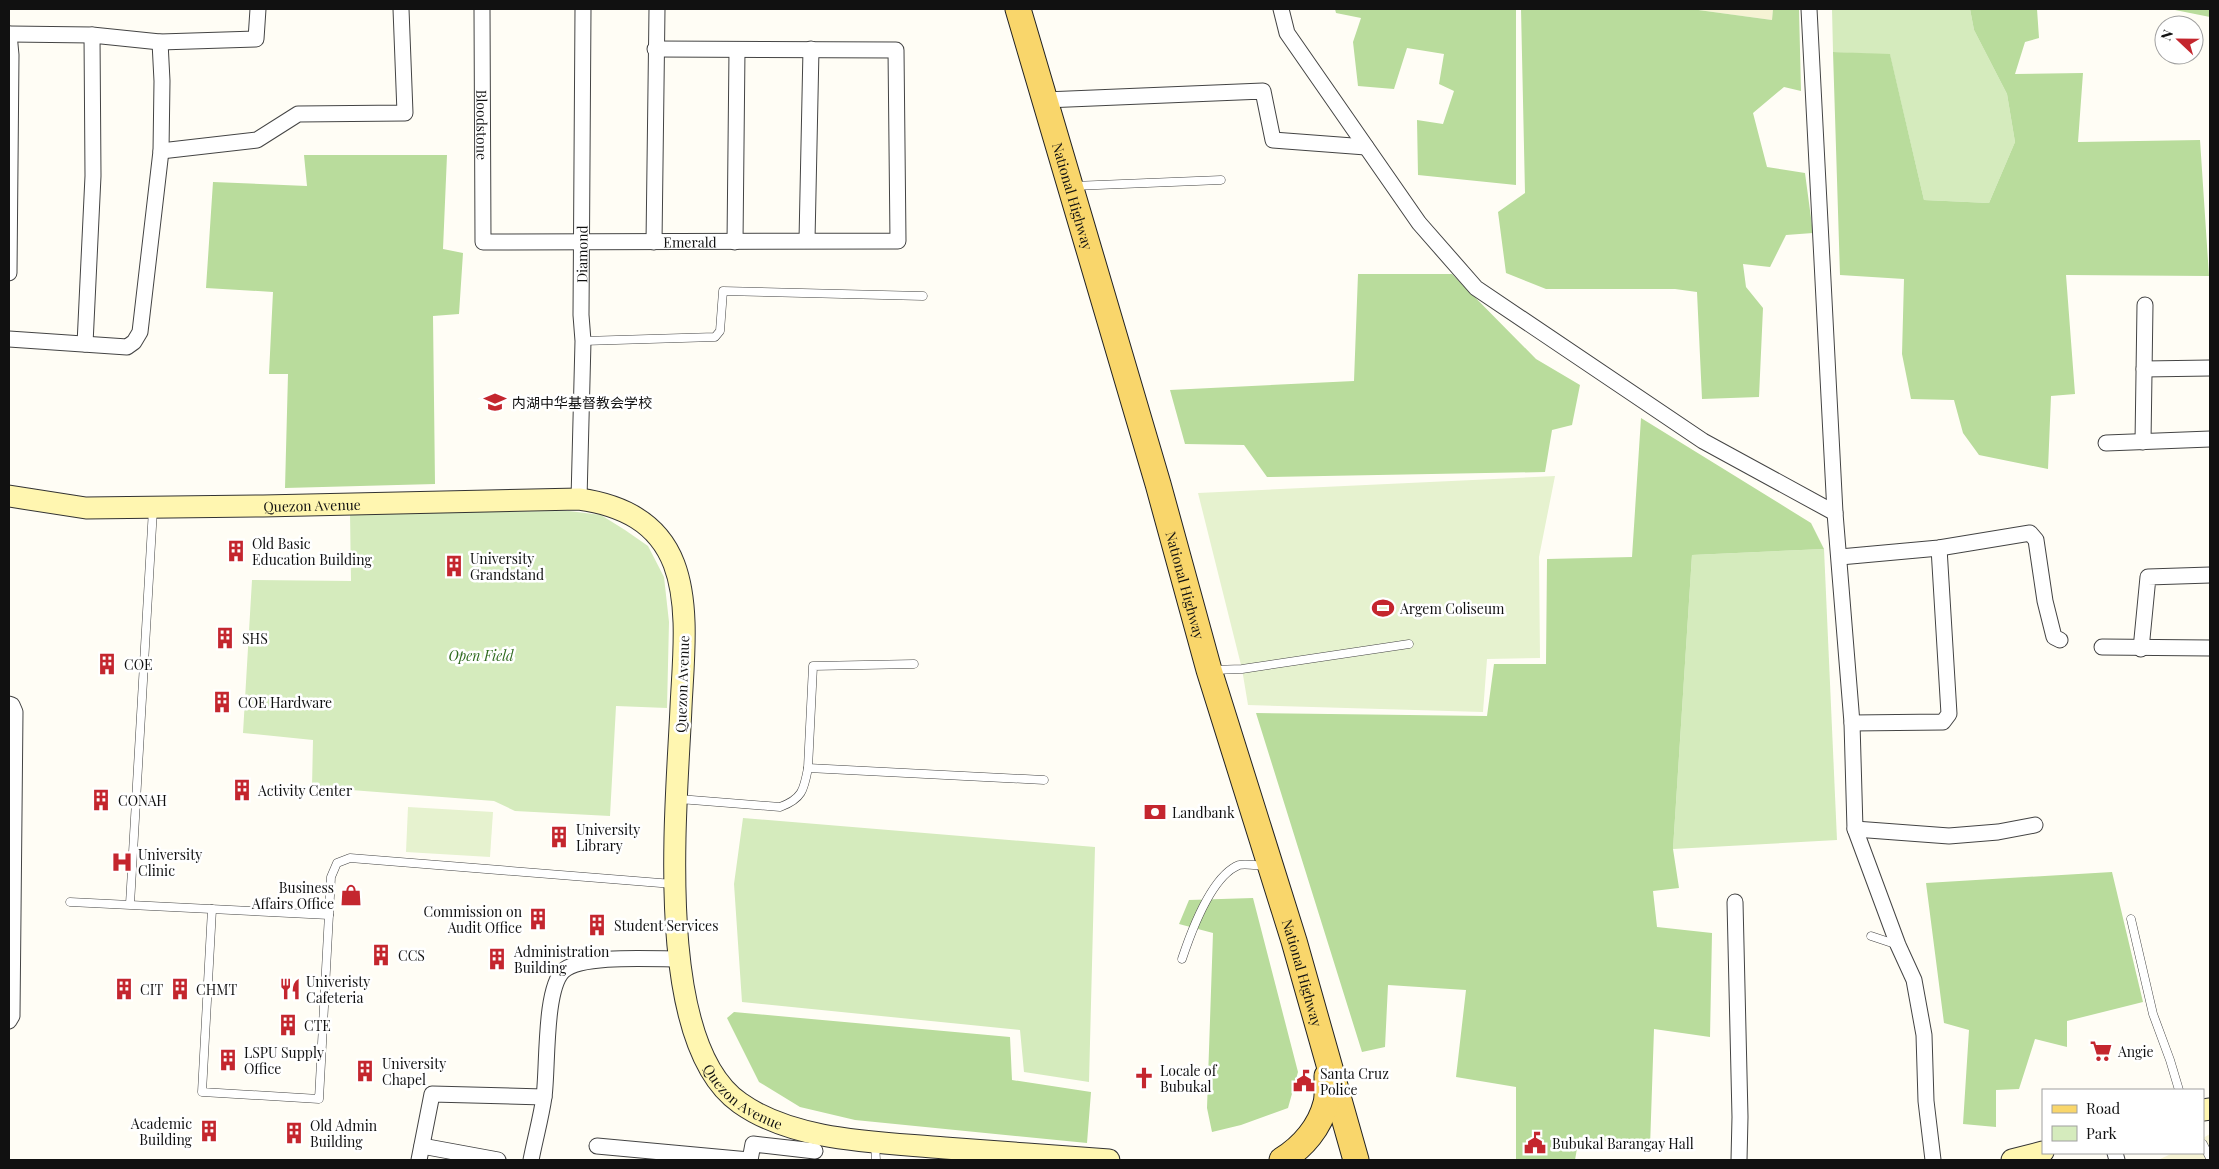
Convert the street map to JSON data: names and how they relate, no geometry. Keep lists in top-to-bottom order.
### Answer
{
  "streets": {
    "main road": ["National Highway", "Quezon Avenue"],
    "street": ["Bloodstone", "Emerald", "Diamond"]
  },
  "crossings": [
    ["Bloodstone", "Emerald"],
    ["Emerald", "Diamond"],
    ["Diamond", "Quezon Avenue"]
  ],
  "parks": ["Open Field"],
  "places": {
    "school or university": ["内湖中华基督教会学校"],
    "building": [
      "Old Basic Education Building",
      "University Grandstand",
      "SHS",
      "COE",
      "COE Hardware",
      "Activity Center",
      "CONAH",
      "University Library",
      "Commission on Audit Office",
      "Student Services",
      "CCS",
      "Administration Building",
      "CIT",
      "CHMT",
      "CTE",
      "LSPU Supply Office",
      "University Chapel",
      "Academic Building",
      "Old Admin Building"
    ],
    "sports": ["Argem Coliseum"],
    "bank": ["Landbank"],
    "hospital": ["University Clinic"],
    "shop": ["Business Affairs Office"],
    "restaurant": ["Univeristy Cafeteria"],
    "supermarket": ["Angie"],
    "church": ["Locale of Bubukal"],
    "public building": ["Santa Cruz Police", "Bubukal Barangay Hall"]
  },
  "legend": ["Road", "Park"],
  "north": "left"
}
